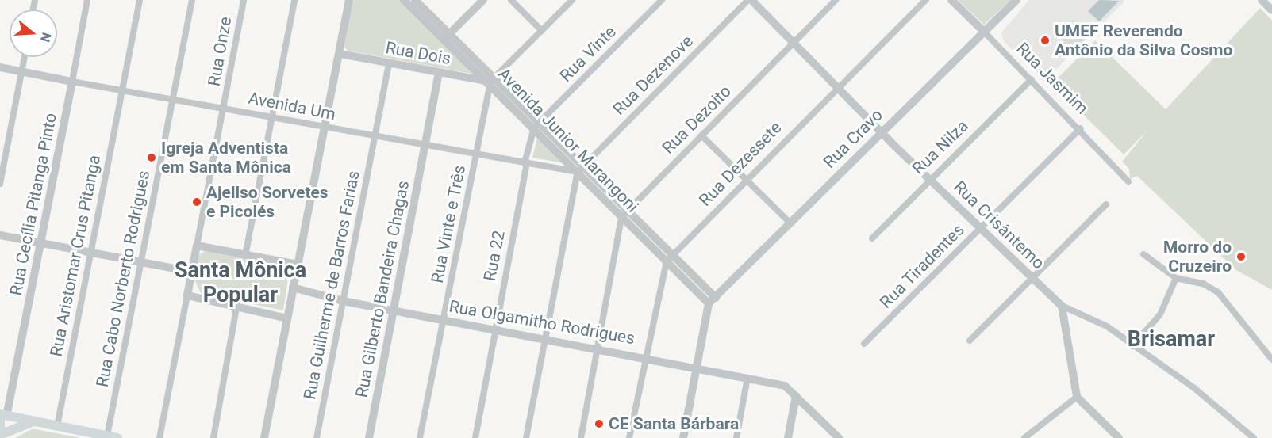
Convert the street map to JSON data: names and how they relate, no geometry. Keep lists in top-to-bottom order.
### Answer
{
  "streets": {
    "street": [
      "Rua Onze",
      "Rua Dois",
      "Rua Vinte",
      "Rua Dezenove",
      "Rua Jasmim",
      "Avenida Um",
      "Rua Dezoito",
      "Rua Cravo",
      "Avenida Junior Marangoni",
      "Rua Nilza",
      "Rua Dezessete",
      "Rua Cecília Pitanga Pinto",
      "Rua Vinte e Três",
      "Rua Crisântemo",
      "Rua Aristomar Crus Pitanga",
      "Rua 22",
      "Rua Tiradentes",
      "Rua Cabo Norberto Rodrigues",
      "Rua Guilherme de Barros Farias",
      "Rua Gilberto Bandeira Chagas",
      "Rua Olgamitho Rodrigues"
    ]
  },
  "crossings": [
    ["Rua Onze", "Avenida Um"],
    ["Rua Dois", "Avenida Junior Marangoni"],
    ["Rua Dois", "Rua Vinte e Três"],
    ["Rua Dois", "Rua Guilherme de Barros Farias"],
    ["Rua Dois", "Rua Gilberto Bandeira Chagas"],
    ["Rua Vinte", "Avenida Junior Marangoni"],
    ["Rua Vinte", "Rua 22"],
    ["Rua Dezenove", "Avenida Um"],
    ["Rua Dezenove", "Avenida Junior Marangoni"],
    ["Rua Dezenove", "Rua Crisântemo"],
    ["Rua Jasmim", "Rua Cravo"],
    ["Rua Jasmim", "Rua Nilza"],
    ["Rua Jasmim", "Rua Tiradentes"],
    ["Avenida Um", "Avenida Junior Marangoni"],
    ["Avenida Um", "Rua Cecília Pitanga Pinto"],
    ["Avenida Um", "Rua Vinte e Três"],
    ["Avenida Um", "Rua Aristomar Crus Pitanga"],
    ["Avenida Um", "Rua 22"],
    ["Avenida Um", "Rua Cabo Norberto Rodrigues"],
    ["Avenida Um", "Rua Guilherme de Barros Farias"],
    ["Avenida Um", "Rua Gilberto Bandeira Chagas"],
    ["Rua Dezoito", "Avenida Junior Marangoni"],
    ["Rua Dezoito", "Rua Crisântemo"],
    ["Rua Cravo", "Avenida Junior Marangoni"],
    ["Rua Cravo", "Rua Crisântemo"],
    ["Avenida Junior Marangoni", "Rua Dezessete"],
    ["Avenida Junior Marangoni", "Rua Vinte e Três"],
    ["Avenida Junior Marangoni", "Rua 22"],
    ["Rua Nilza", "Rua Crisântemo"],
    ["Rua Dezessete", "Rua Crisântemo"],
    ["Rua Vinte e Três", "Rua Olgamitho Rodrigues"],
    ["Rua Crisântemo", "Rua Tiradentes"],
    ["Rua 22", "Rua Olgamitho Rodrigues"],
    ["Rua Guilherme de Barros Farias", "Rua Olgamitho Rodrigues"],
    ["Rua Gilberto Bandeira Chagas", "Rua Olgamitho Rodrigues"]
  ],
  "districts": ["Santa Mônica Popular", "Brisamar"],
  "places": [
    "UMEF Reverendo Antônio da Silva Cosmo",
    "Igreja Adventista em Santa Mônica",
    "Ajellso Sorvetes e Picolés",
    "Morro do Cruzeiro",
    "CE Santa Bárbara"
  ],
  "north": "right"
}
